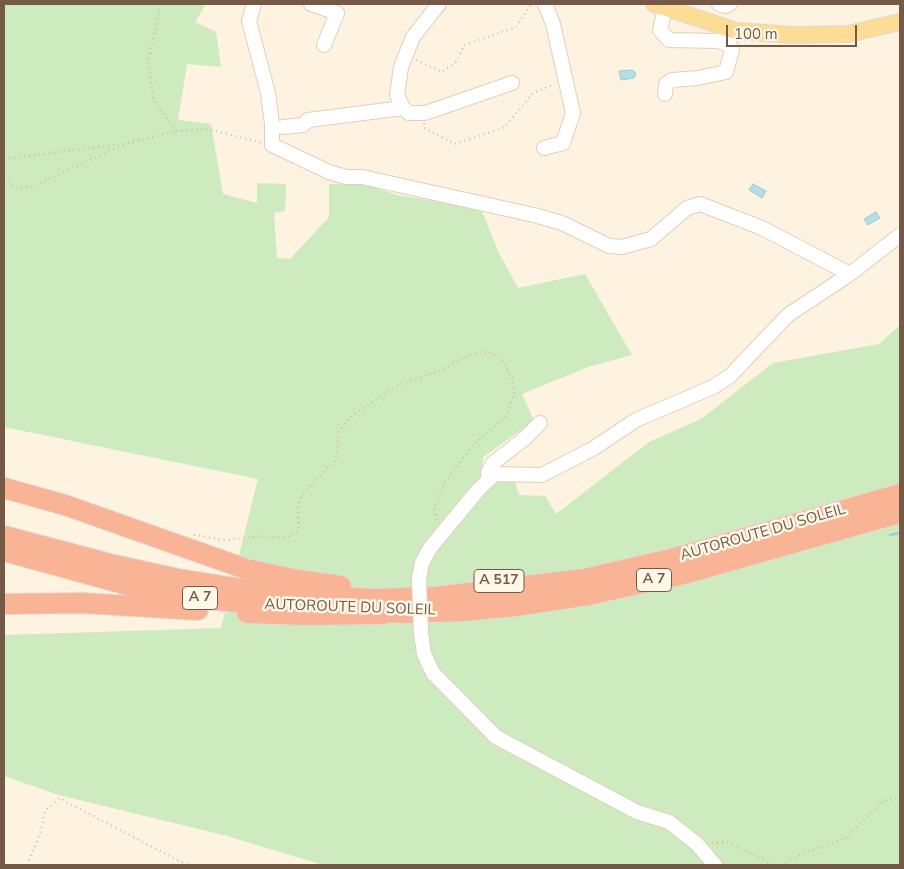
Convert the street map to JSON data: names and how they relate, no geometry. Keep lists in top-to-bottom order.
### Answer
{
  "streets": {
    "highway": ["AUTOROUTE DU SOLEIL", "A 7", "A 517"]
  },
  "crossings": [
    ["AUTOROUTE DU SOLEIL", "A 517"]
  ],
  "scale_bar": "100 m"
}
